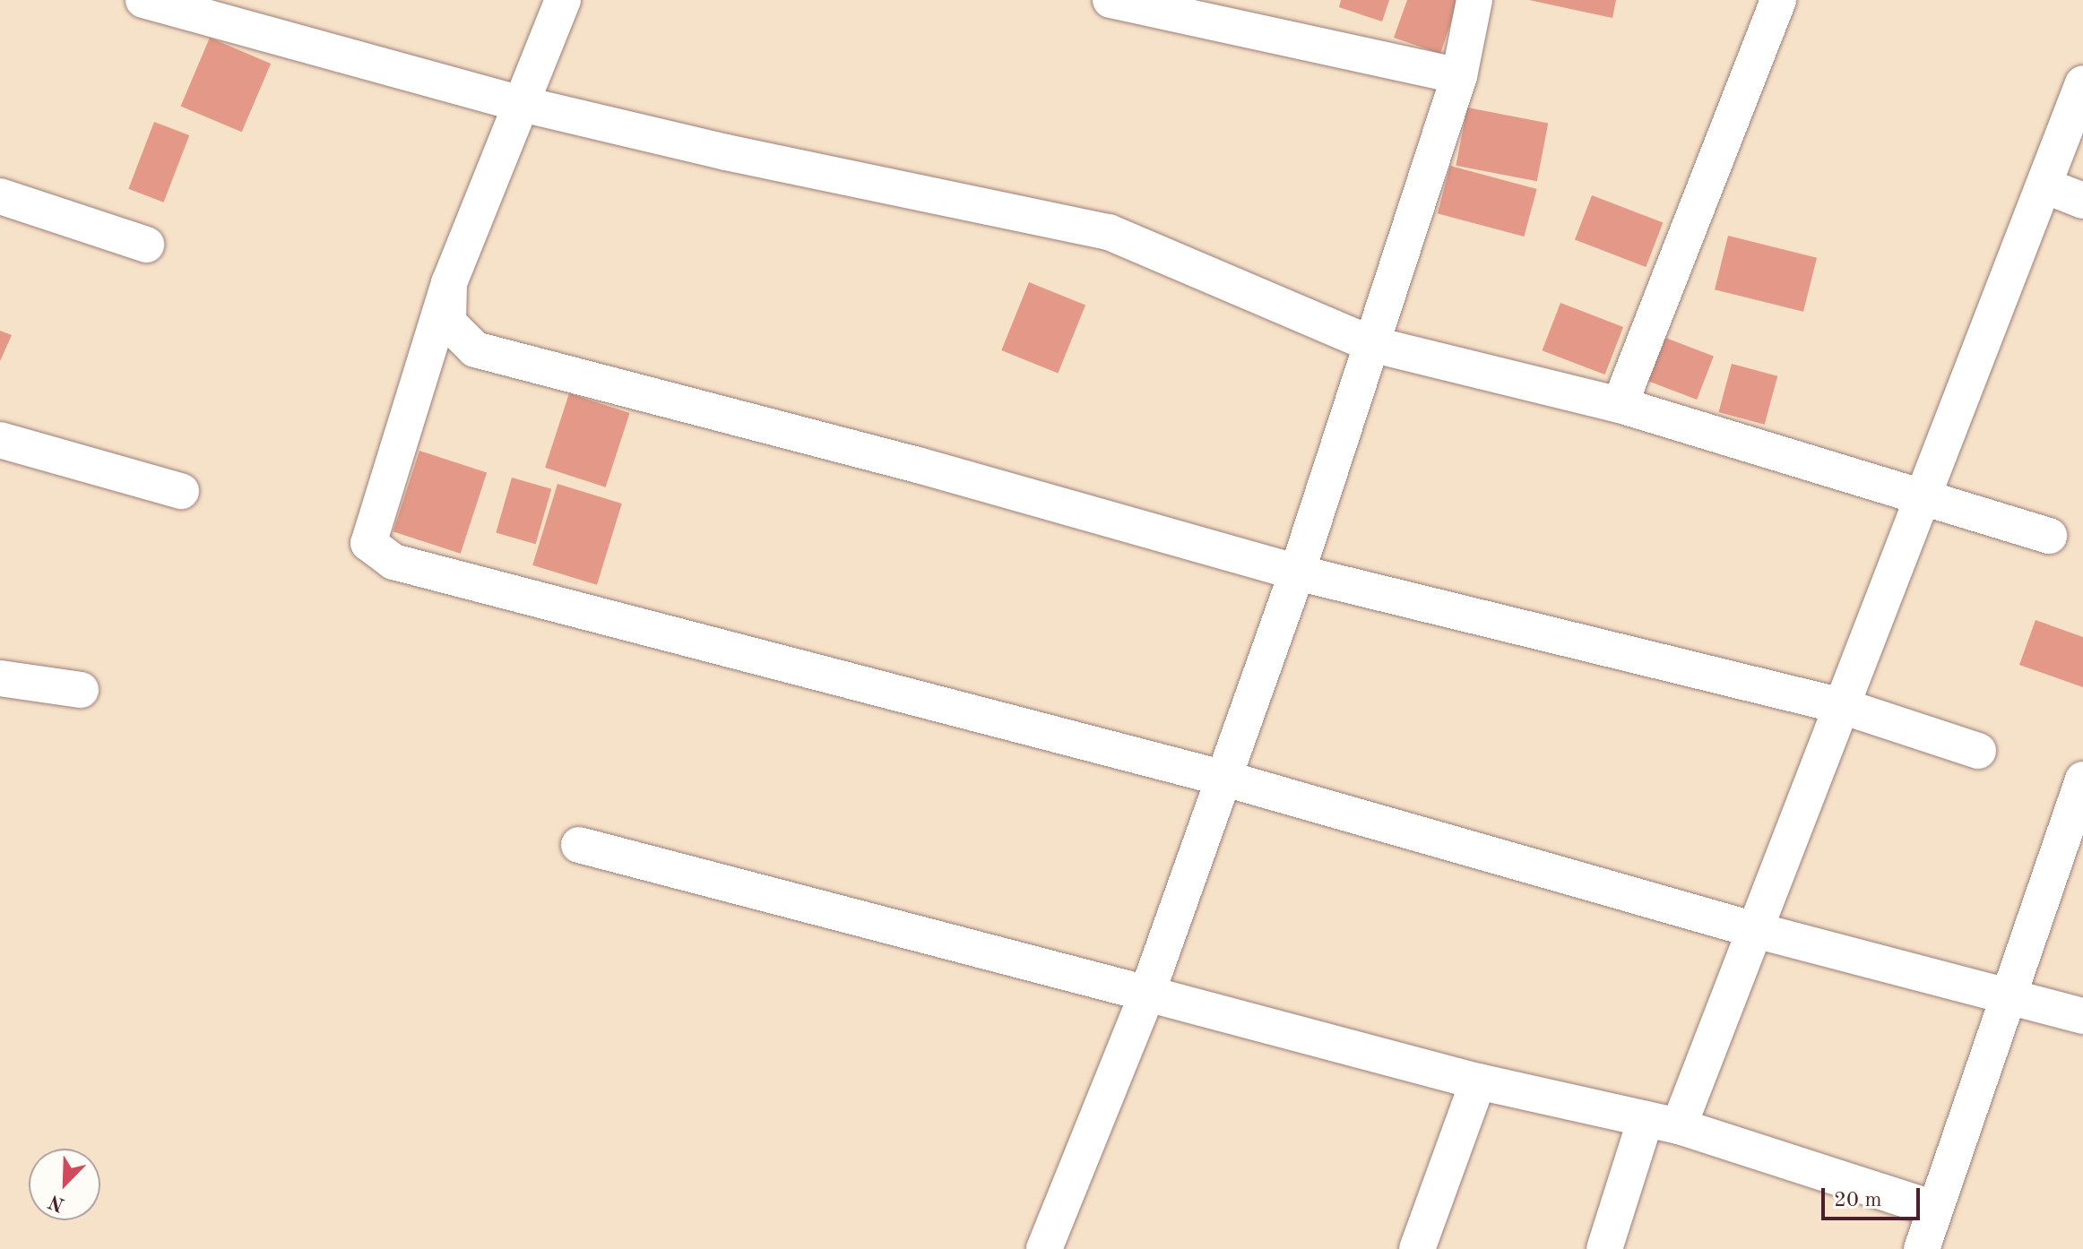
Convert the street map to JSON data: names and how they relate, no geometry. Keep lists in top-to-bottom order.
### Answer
{
  "scale_bar": "20 m",
  "north": "bottom left"
}
